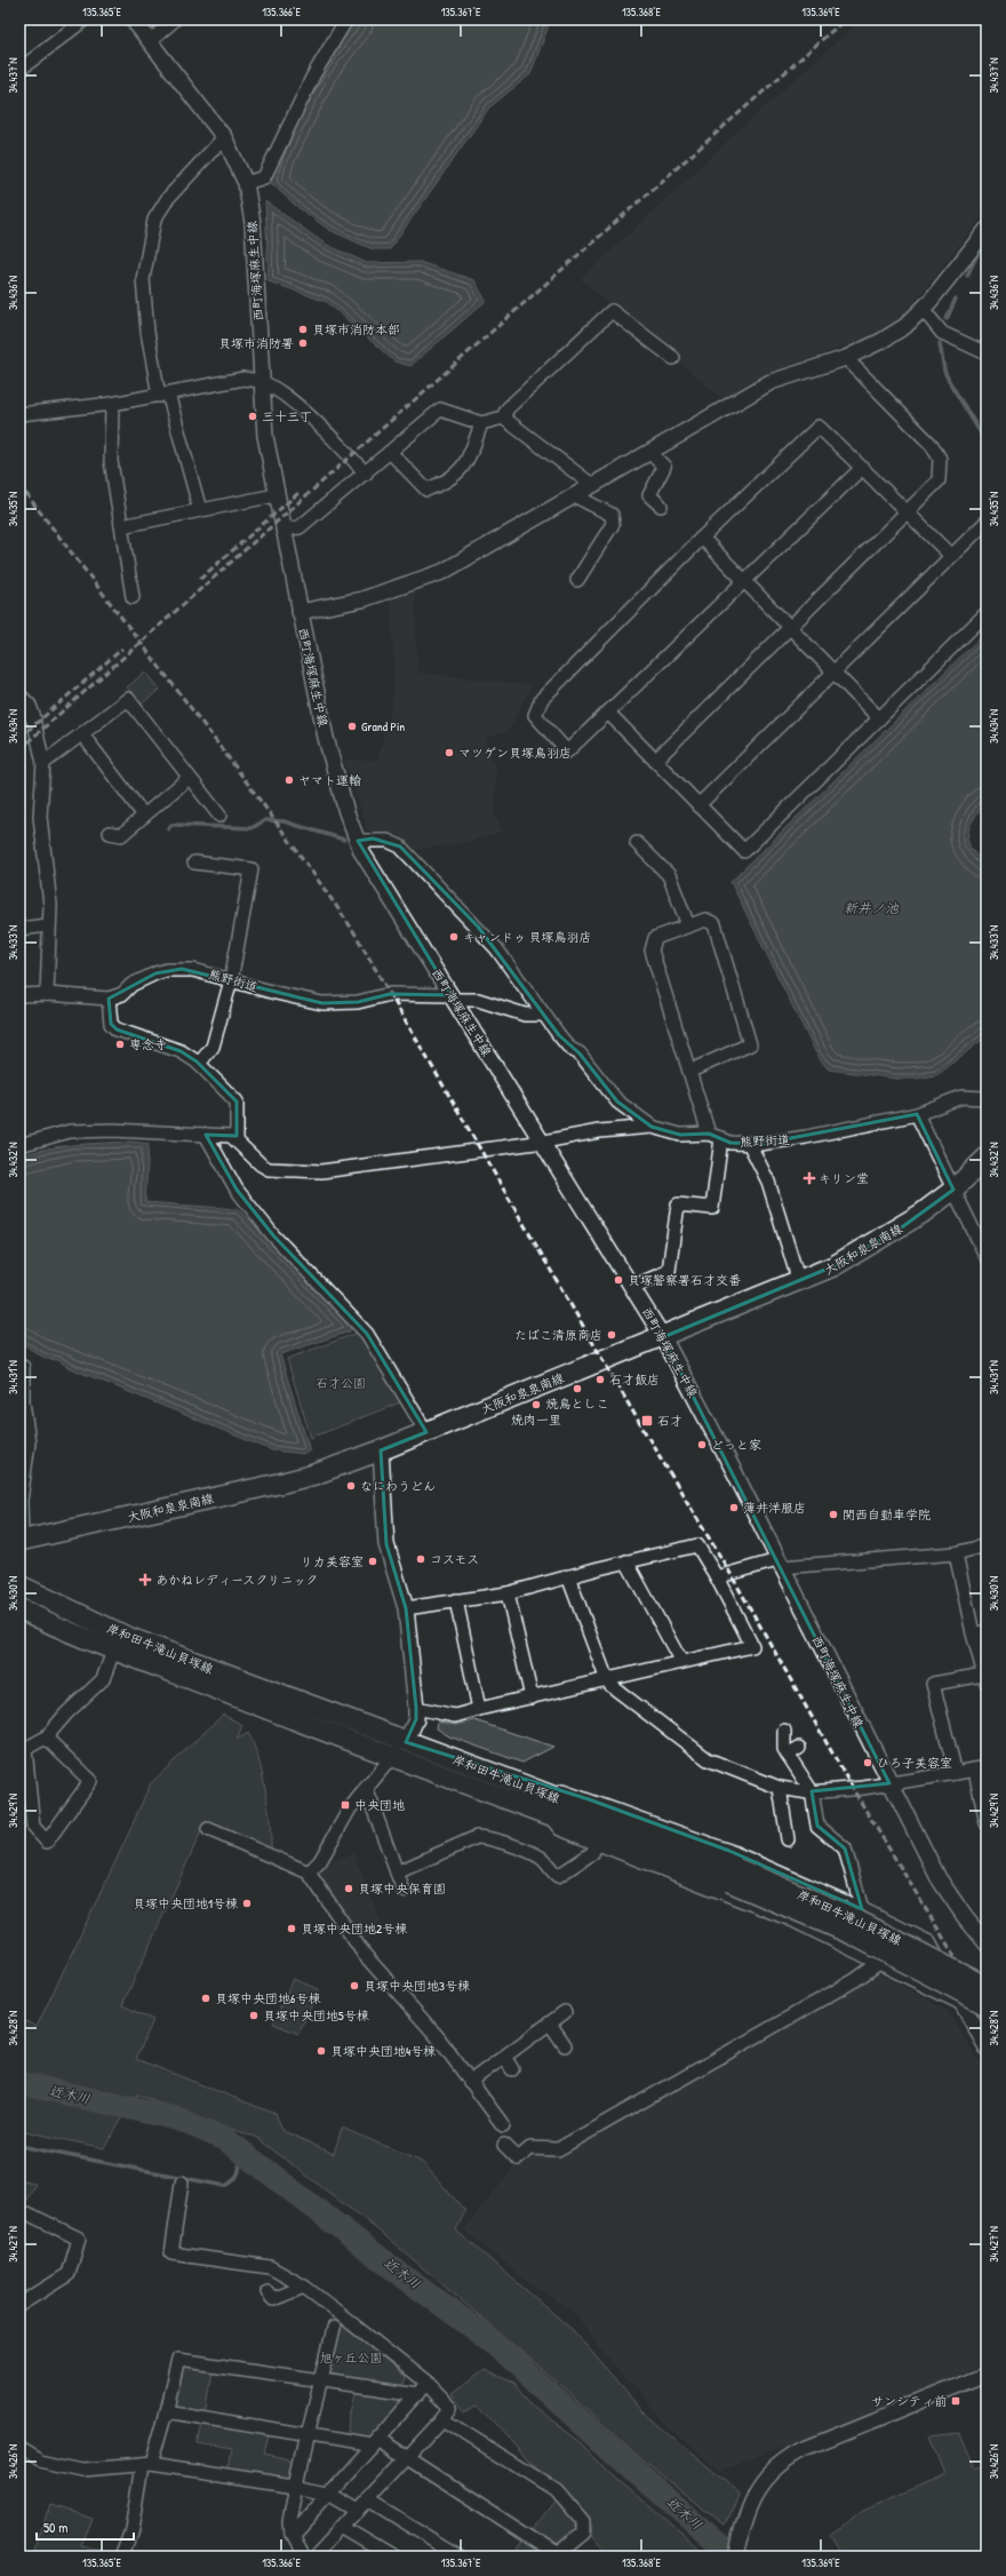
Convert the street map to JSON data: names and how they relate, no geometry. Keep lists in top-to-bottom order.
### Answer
{
  "streets": {
    "main road": ["大阪和泉泉南線", "岸和田牛滝山貝塚線"],
    "street": ["西町海塚麻生中線", "熊野街道"]
  },
  "crossings": [
    ["西町海塚麻生中線", "熊野街道"],
    ["西町海塚麻生中線", "大阪和泉泉南線"]
  ],
  "water": ["新井ノ池", "近木川"],
  "parks": ["石才公園", "旭ヶ丘公園"],
  "places": {
    "other": [
      "貝塚市消防本部",
      "貝塚市消防署",
      "三十三丁",
      "Grand Pin",
      "マツゲン貝塚鳥羽店",
      "ヤマト運輸",
      "キャンドゥ 貝塚鳥羽店",
      "専念寺",
      "貝塚警察署石才交番",
      "たばこ清原商店",
      "石才飯店",
      "焼鳥としこ",
      "焼肉一里",
      "どっと家",
      "なにわうどん",
      "薄井洋服店",
      "関西自動車学院",
      "コスモス",
      "リカ美容室",
      "ひろ子美容室",
      "貝塚中央保育園",
      "貝塚中央団地1号棟",
      "貝塚中央団地2号棟",
      "貝塚中央団地3号棟",
      "貝塚中央団地6号棟",
      "貝塚中央団地5号棟",
      "貝塚中央団地4号棟"
    ],
    "health": ["キリン堂", "あかねレディースクリニック"],
    "transit": ["石才", "中央団地", "サンシティ前"]
  },
  "scale_bar": "50 m",
  "coordinates": [
    "135.365°E",
    "135.366°E",
    "135.367°E",
    "135.368°E",
    "135.369°E",
    "34.437°N",
    "34.436°N",
    "34.435°N",
    "34.434°N",
    "34.433°N",
    "34.432°N",
    "34.431°N",
    "34.430°N",
    "34.429°N",
    "34.428°N",
    "34.427°N",
    "34.426°N"
  ]
}
